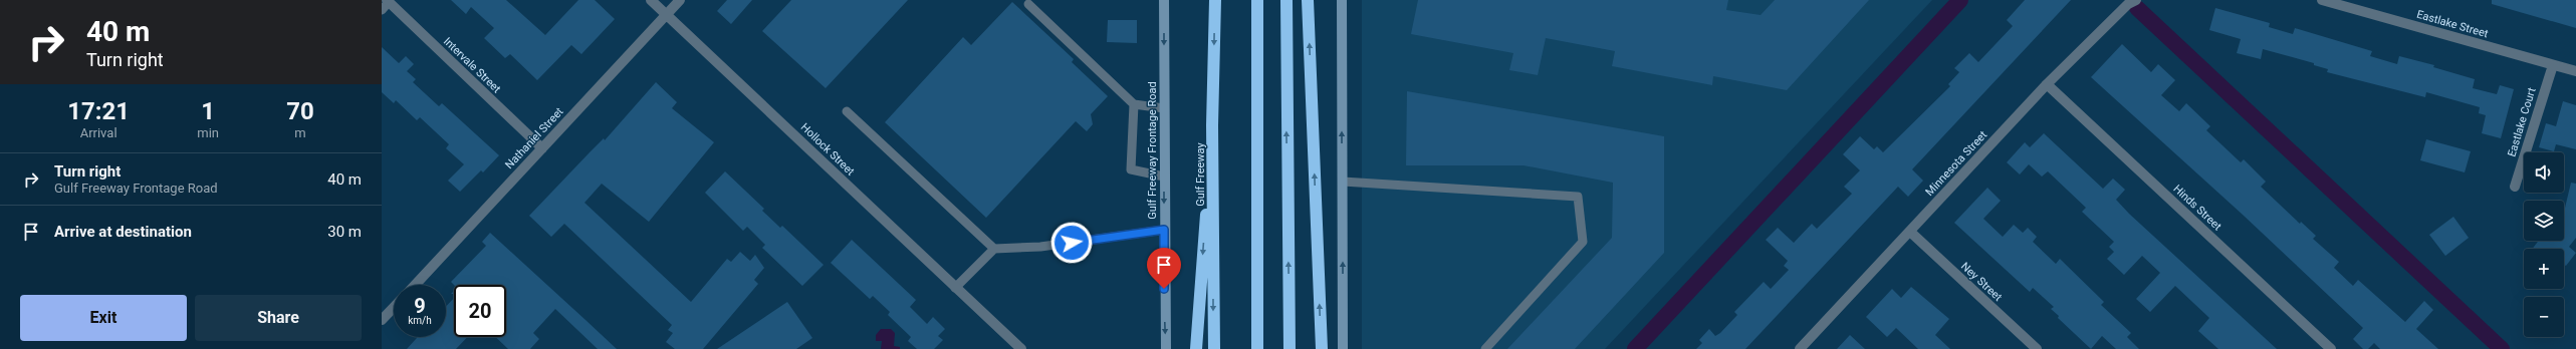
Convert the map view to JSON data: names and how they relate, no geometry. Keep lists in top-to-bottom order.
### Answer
{
  "streets": {
    "highway": ["Gulf Freeway"],
    "main road": ["Gulf Freeway Frontage Road"],
    "street": [
      "Eastlake Street",
      "Intervale Street",
      "Eastlake Court",
      "Nathaniel Street",
      "Hollock Street",
      "Minnesota Street",
      "Hinds Street",
      "Ney Street"
    ]
  },
  "crossings": [
    ["Eastlake Street", "Eastlake Court"],
    ["Intervale Street", "Nathaniel Street"],
    ["Nathaniel Street", "Hollock Street"],
    ["Minnesota Street", "Hinds Street"],
    ["Minnesota Street", "Ney Street"]
  ],
  "one_way": ["Gulf Freeway Frontage Road"],
  "page": {
    "turn": ["40 m", "Turn right"],
    "eta": [
      "17:21",
      "Arrival",
      "1",
      "min",
      "70",
      "m"
    ],
    "list": [
      {
        "name": "Turn right",
        "note": "Gulf Freeway Frontage Road",
        "value": "40 m"
      },
      {
        "name": "Arrive at destination",
        "value": "30 m"
      }
    ],
    "map_buttons": ["+", "−"],
    "speed": "9 km/h",
    "limit": "20",
    "buttons": ["Exit", "Share"]
  }
}
